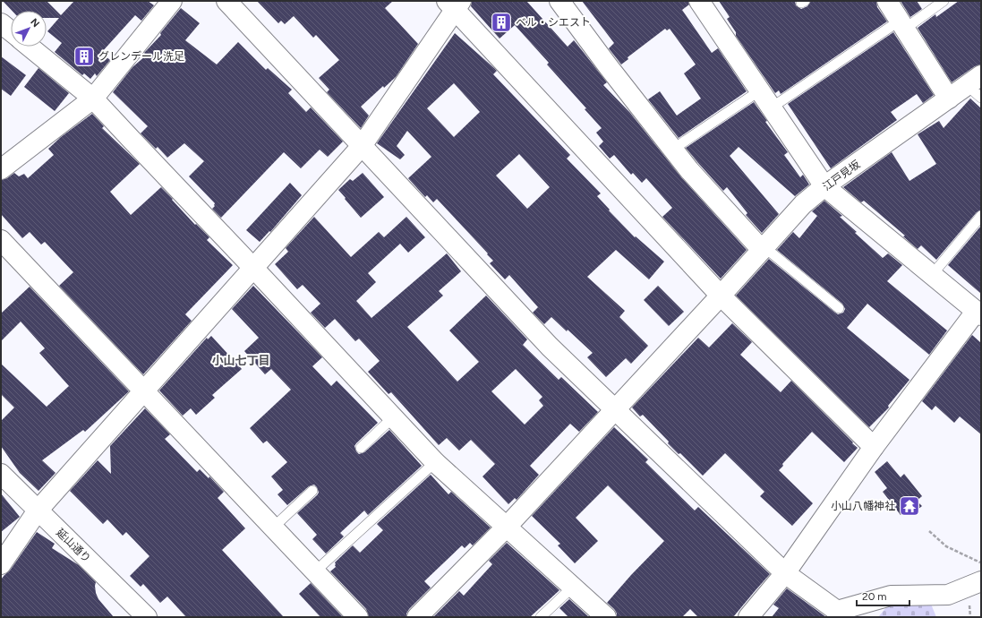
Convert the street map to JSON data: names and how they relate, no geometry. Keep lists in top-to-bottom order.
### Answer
{
  "streets": {
    "street": ["江戸見坂", "延山通り"]
  },
  "districts": ["小山七丁目"],
  "places": {
    "building": ["ベル・シエスト", "グレンデール洗足"],
    "temple": ["小山八幡神社"]
  },
  "scale_bar": "20 m",
  "north": "top right"
}
